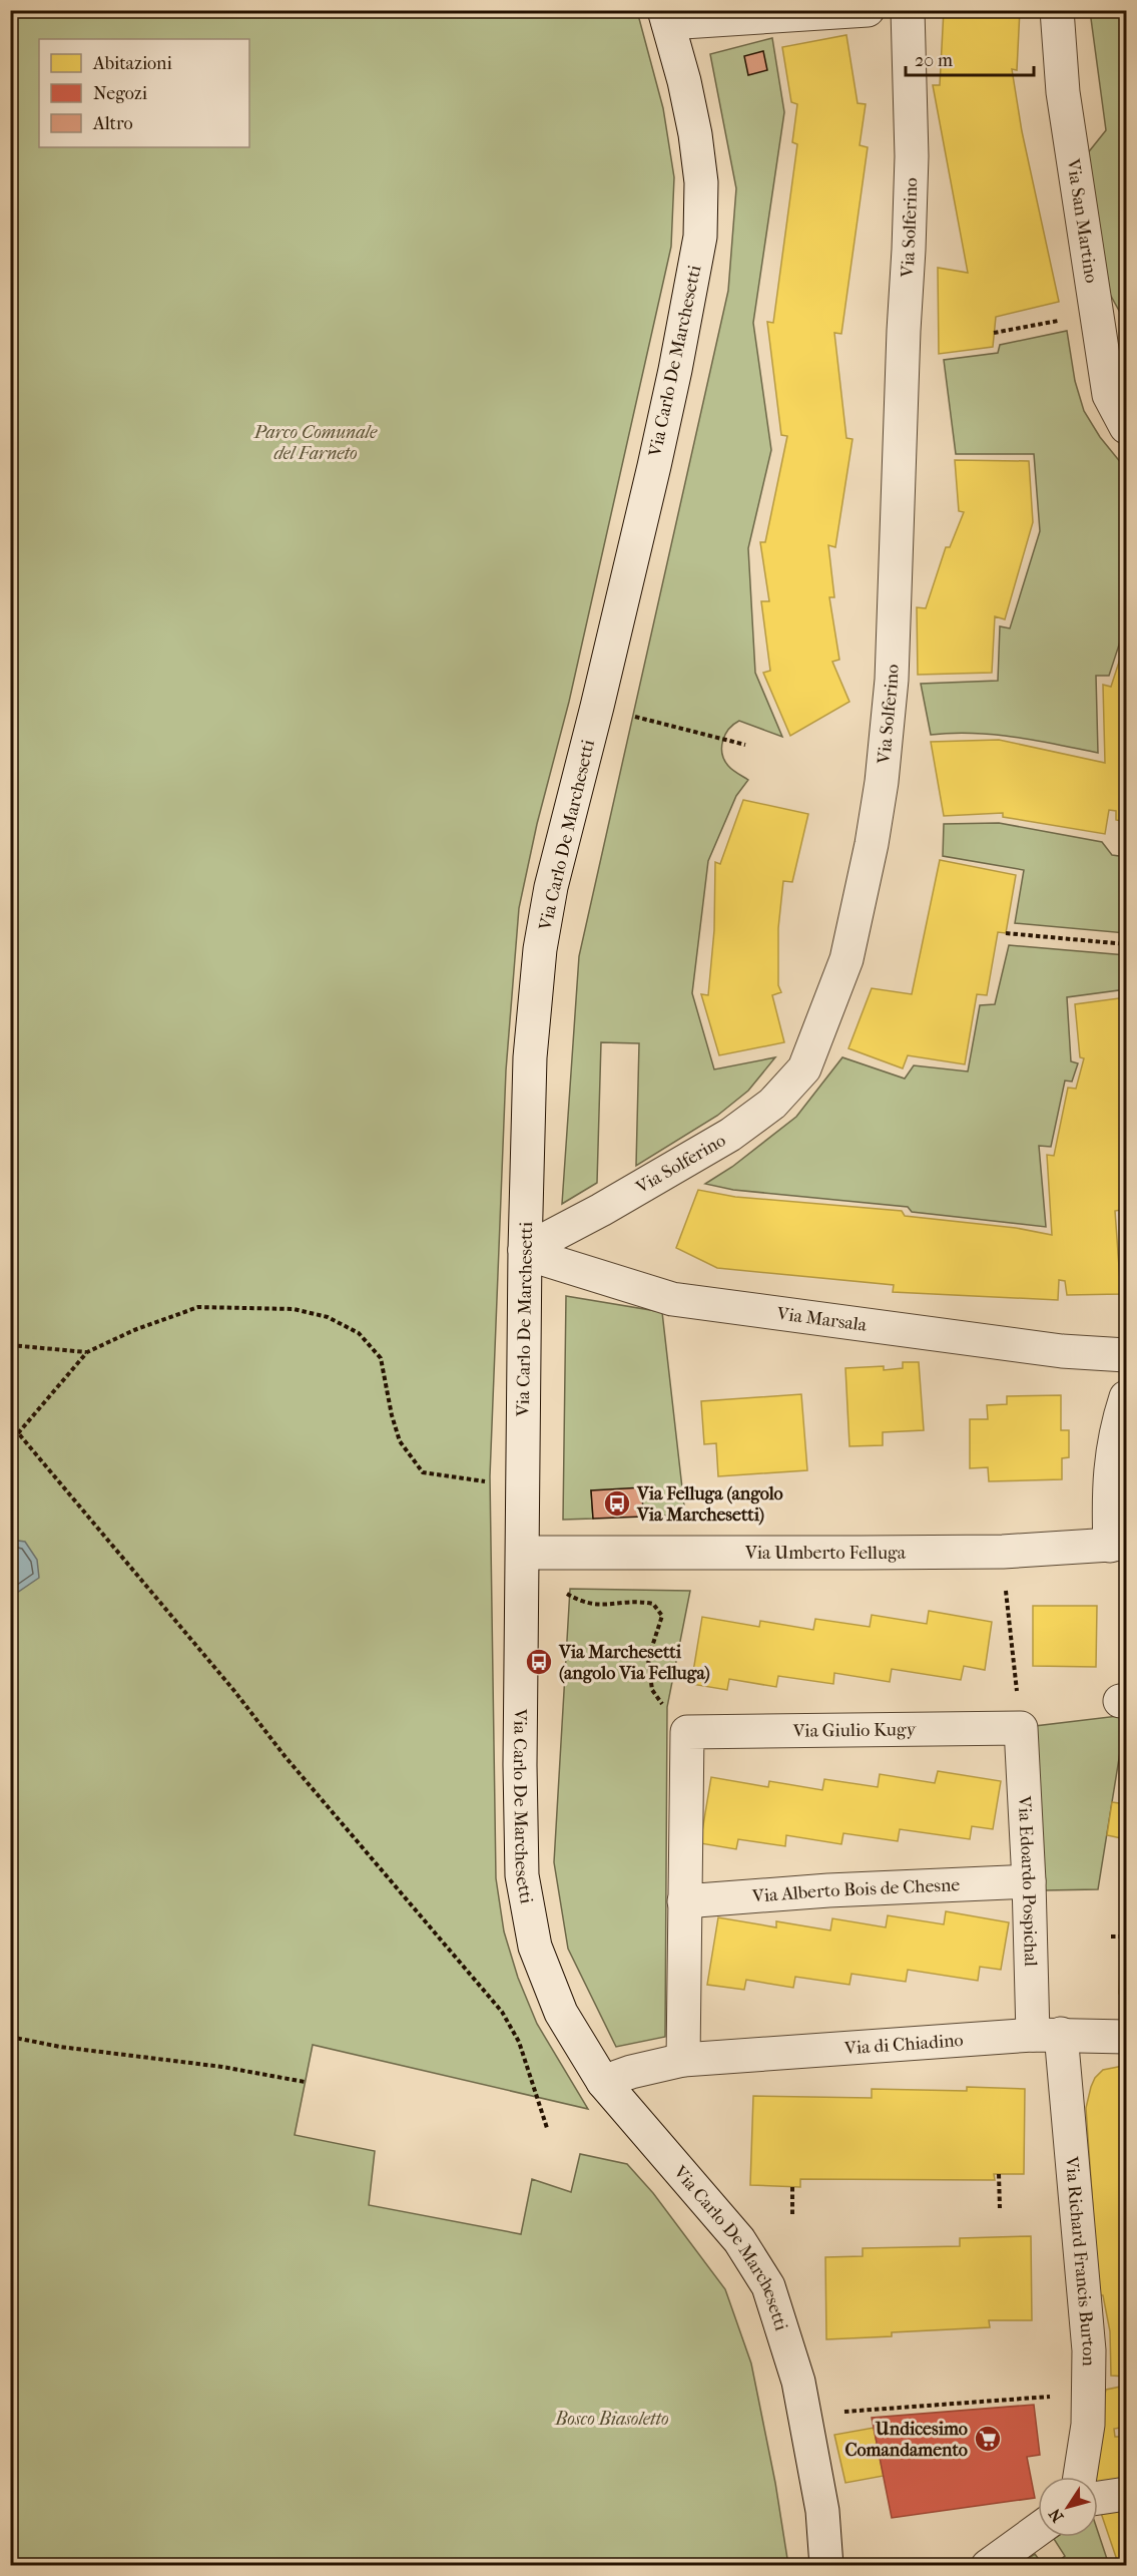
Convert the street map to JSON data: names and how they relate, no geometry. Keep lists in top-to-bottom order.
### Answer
{
  "streets": {
    "street": [
      "Via San Martino",
      "Via Solferino",
      "Via Carlo De Marchesetti",
      "Via Marsala",
      "Via Umberto Felluga",
      "Via Giulio Kugy",
      "Via Edoardo Pospichal",
      "Via Alberto Bois de Chesne",
      "Via di Chiadino",
      "Via Richard Francis Burton"
    ]
  },
  "crossings": [
    ["Via Solferino", "Via Carlo De Marchesetti"],
    ["Via Solferino", "Via Marsala"],
    ["Via Carlo De Marchesetti", "Via Marsala"],
    ["Via Carlo De Marchesetti", "Via Umberto Felluga"],
    ["Via Carlo De Marchesetti", "Via di Chiadino"],
    ["Via Giulio Kugy", "Via Edoardo Pospichal"],
    ["Via Edoardo Pospichal", "Via Alberto Bois de Chesne"],
    ["Via Edoardo Pospichal", "Via di Chiadino"],
    ["Via Edoardo Pospichal", "Via Richard Francis Burton"],
    ["Via di Chiadino", "Via Richard Francis Burton"]
  ],
  "parks": ["Parco Comunale del Farneto", "Bosco Biasoletto"],
  "places": {
    "bus stop": ["Via Felluga (angolo Via Marchesetti)", "Via Marchesetti (angolo Via Felluga)"],
    "supermarket": ["Undicesimo Comandamento"]
  },
  "legend": ["Abitazioni", "Negozi", "Altro"],
  "scale_bar": "20 m",
  "north": "bottom left"
}
